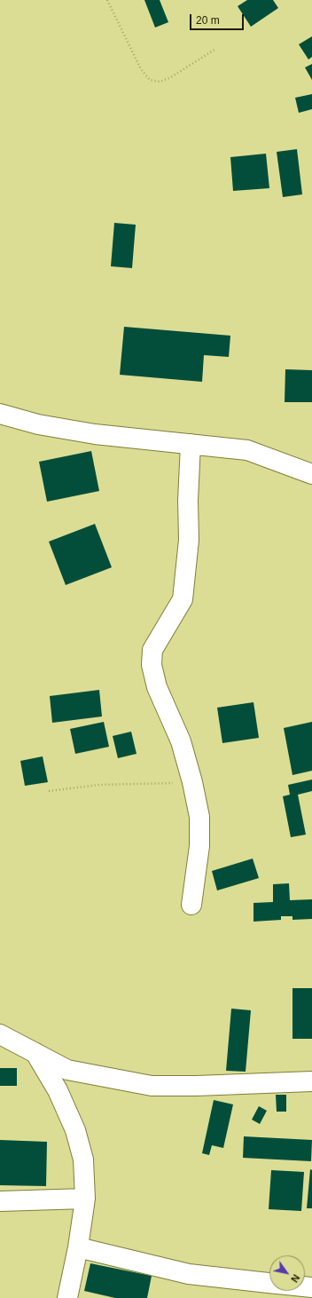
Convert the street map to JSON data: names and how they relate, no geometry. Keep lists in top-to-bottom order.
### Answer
{
  "scale_bar": "20 m",
  "north": "bottom right"
}
